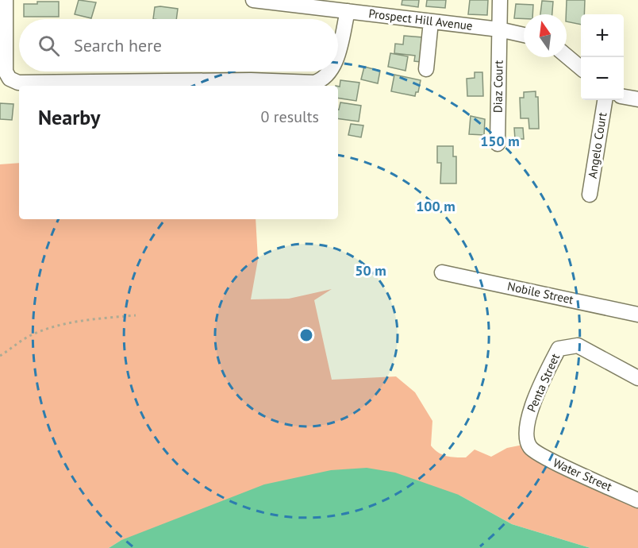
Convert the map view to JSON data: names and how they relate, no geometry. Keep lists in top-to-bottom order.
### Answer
{
  "streets": {
    "street": [
      "Prospect Hill Avenue",
      "Diaz Court",
      "Angelo Court",
      "Nobile Street",
      "Penta Street",
      "Water Street"
    ]
  },
  "crossings": [
    ["Prospect Hill Avenue", "Diaz Court"],
    ["Penta Street", "Water Street"]
  ],
  "north": "top",
  "page": {
    "map_buttons": ["+", "−"],
    "search": "Search here",
    "heading": ["Nearby", "0 results"]
  },
  "rings": ["150 m", "100 m", "50 m"]
}
